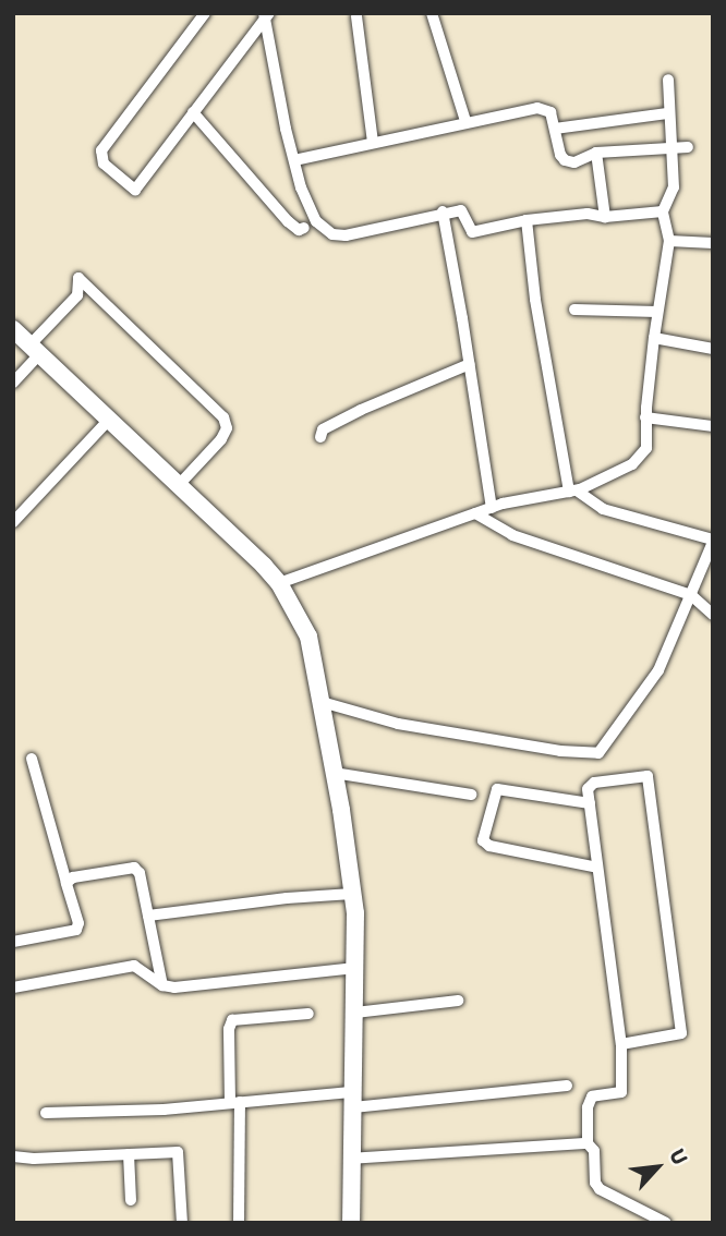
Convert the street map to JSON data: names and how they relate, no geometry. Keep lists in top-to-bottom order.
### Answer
{
  "north": "top right"
}
